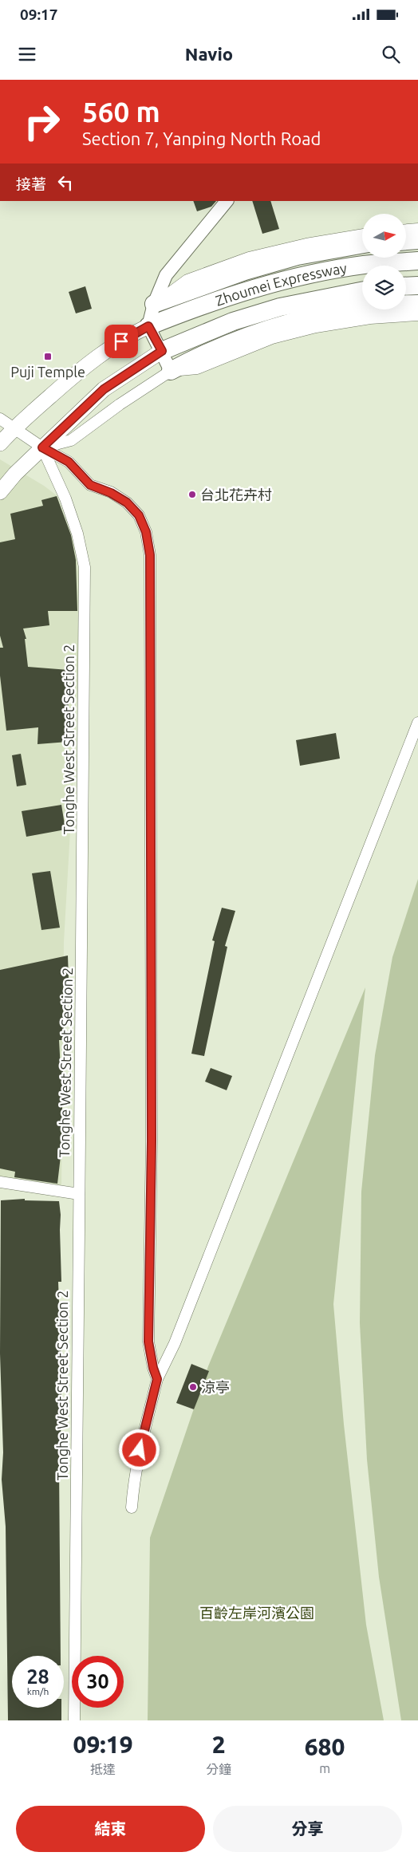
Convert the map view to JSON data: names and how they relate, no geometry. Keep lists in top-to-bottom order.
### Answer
{
  "streets": {
    "highway": ["Zhoumei Expressway"],
    "street": ["Tonghe West Street Section 2"]
  },
  "parks": ["百齡左岸河濱公園"],
  "places": {
    "transit": ["Puji Temple"],
    "other": ["台北花卉村", "涼亭"]
  },
  "north": "right",
  "page": {
    "status": "09:17",
    "header": "Navio",
    "turn": ["560 m", "Section 7, Yanping North Road"],
    "then": "接著",
    "speed": "28 km/h",
    "limit": "30",
    "eta": [
      "09:19",
      "抵達",
      "2",
      "分鐘",
      "680",
      "m"
    ],
    "buttons": ["結束", "分享"]
  }
}
